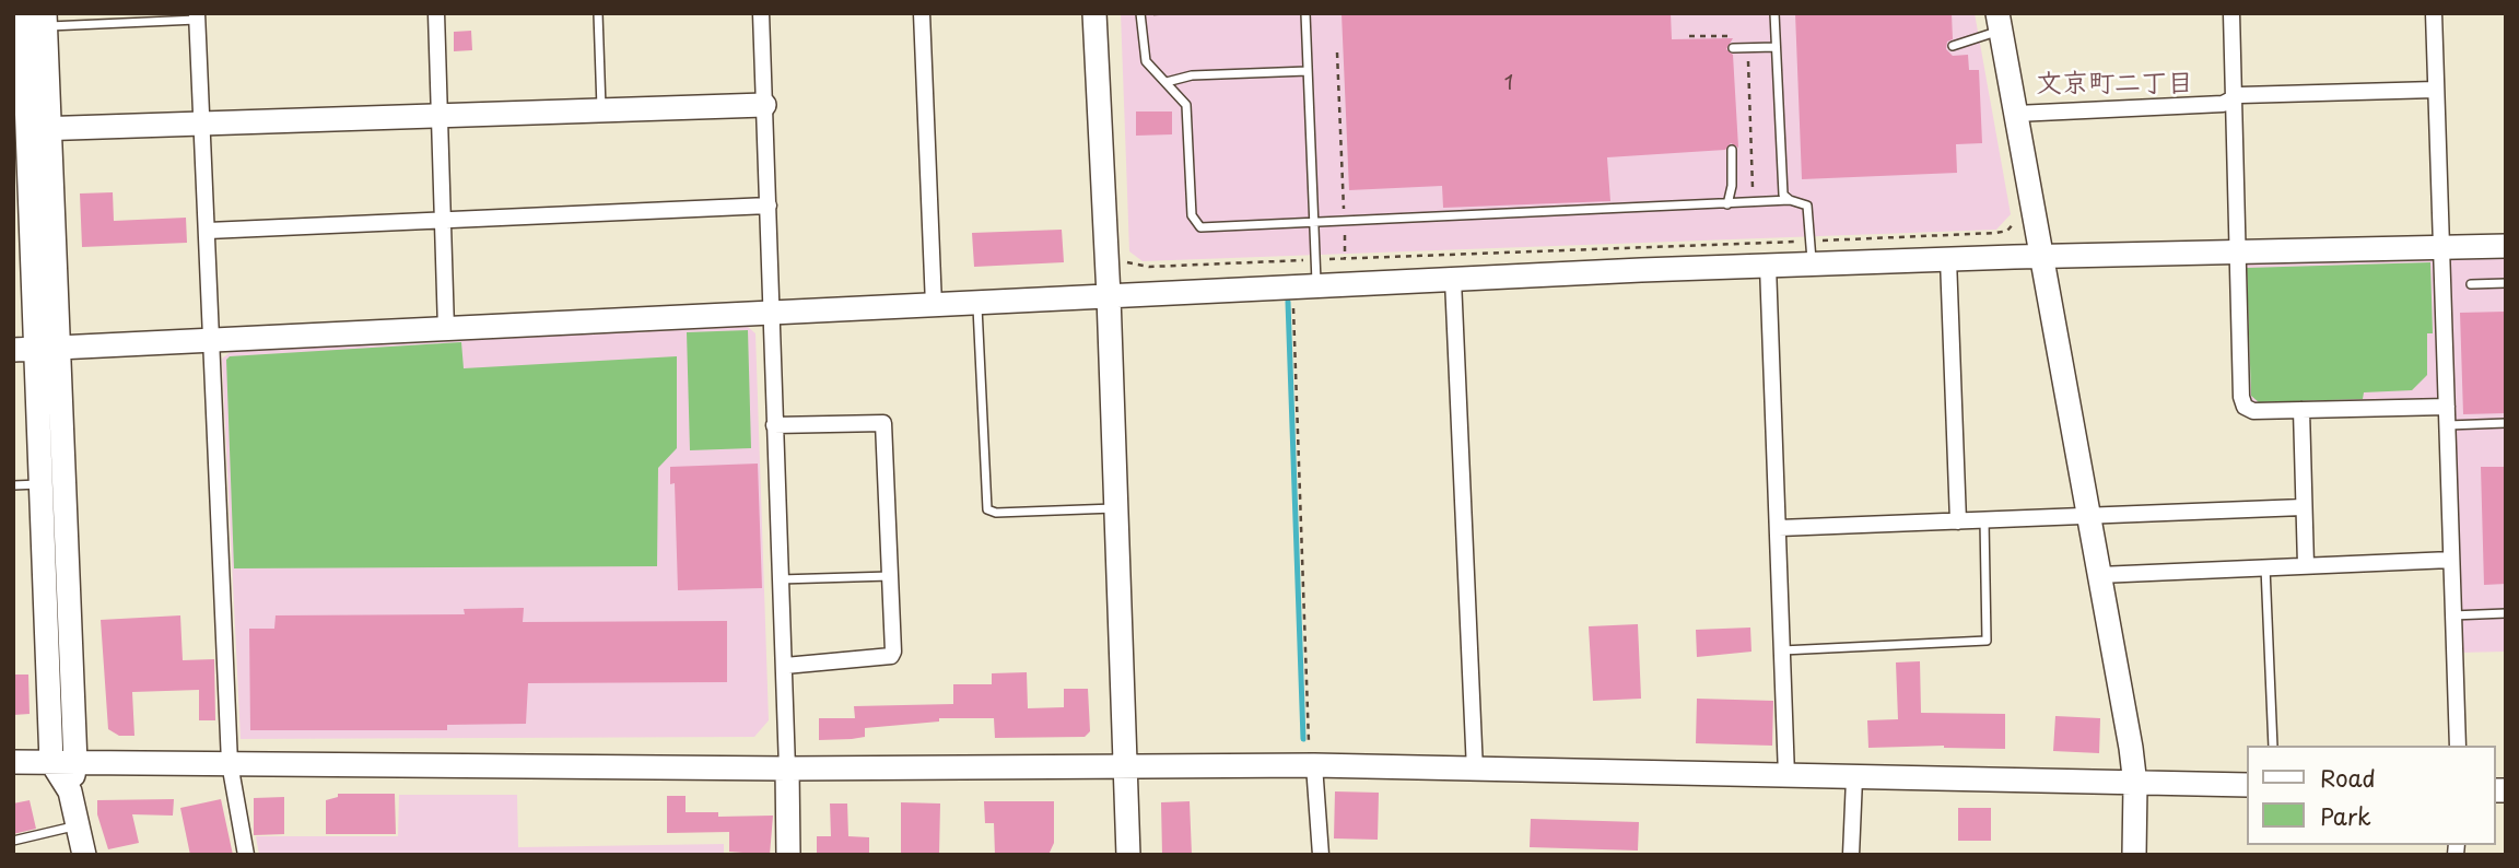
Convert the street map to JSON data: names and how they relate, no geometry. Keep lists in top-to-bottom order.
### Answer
{
  "districts": ["文京町二丁目"],
  "house_numbers": ["1"],
  "legend": ["Road", "Park"]
}
